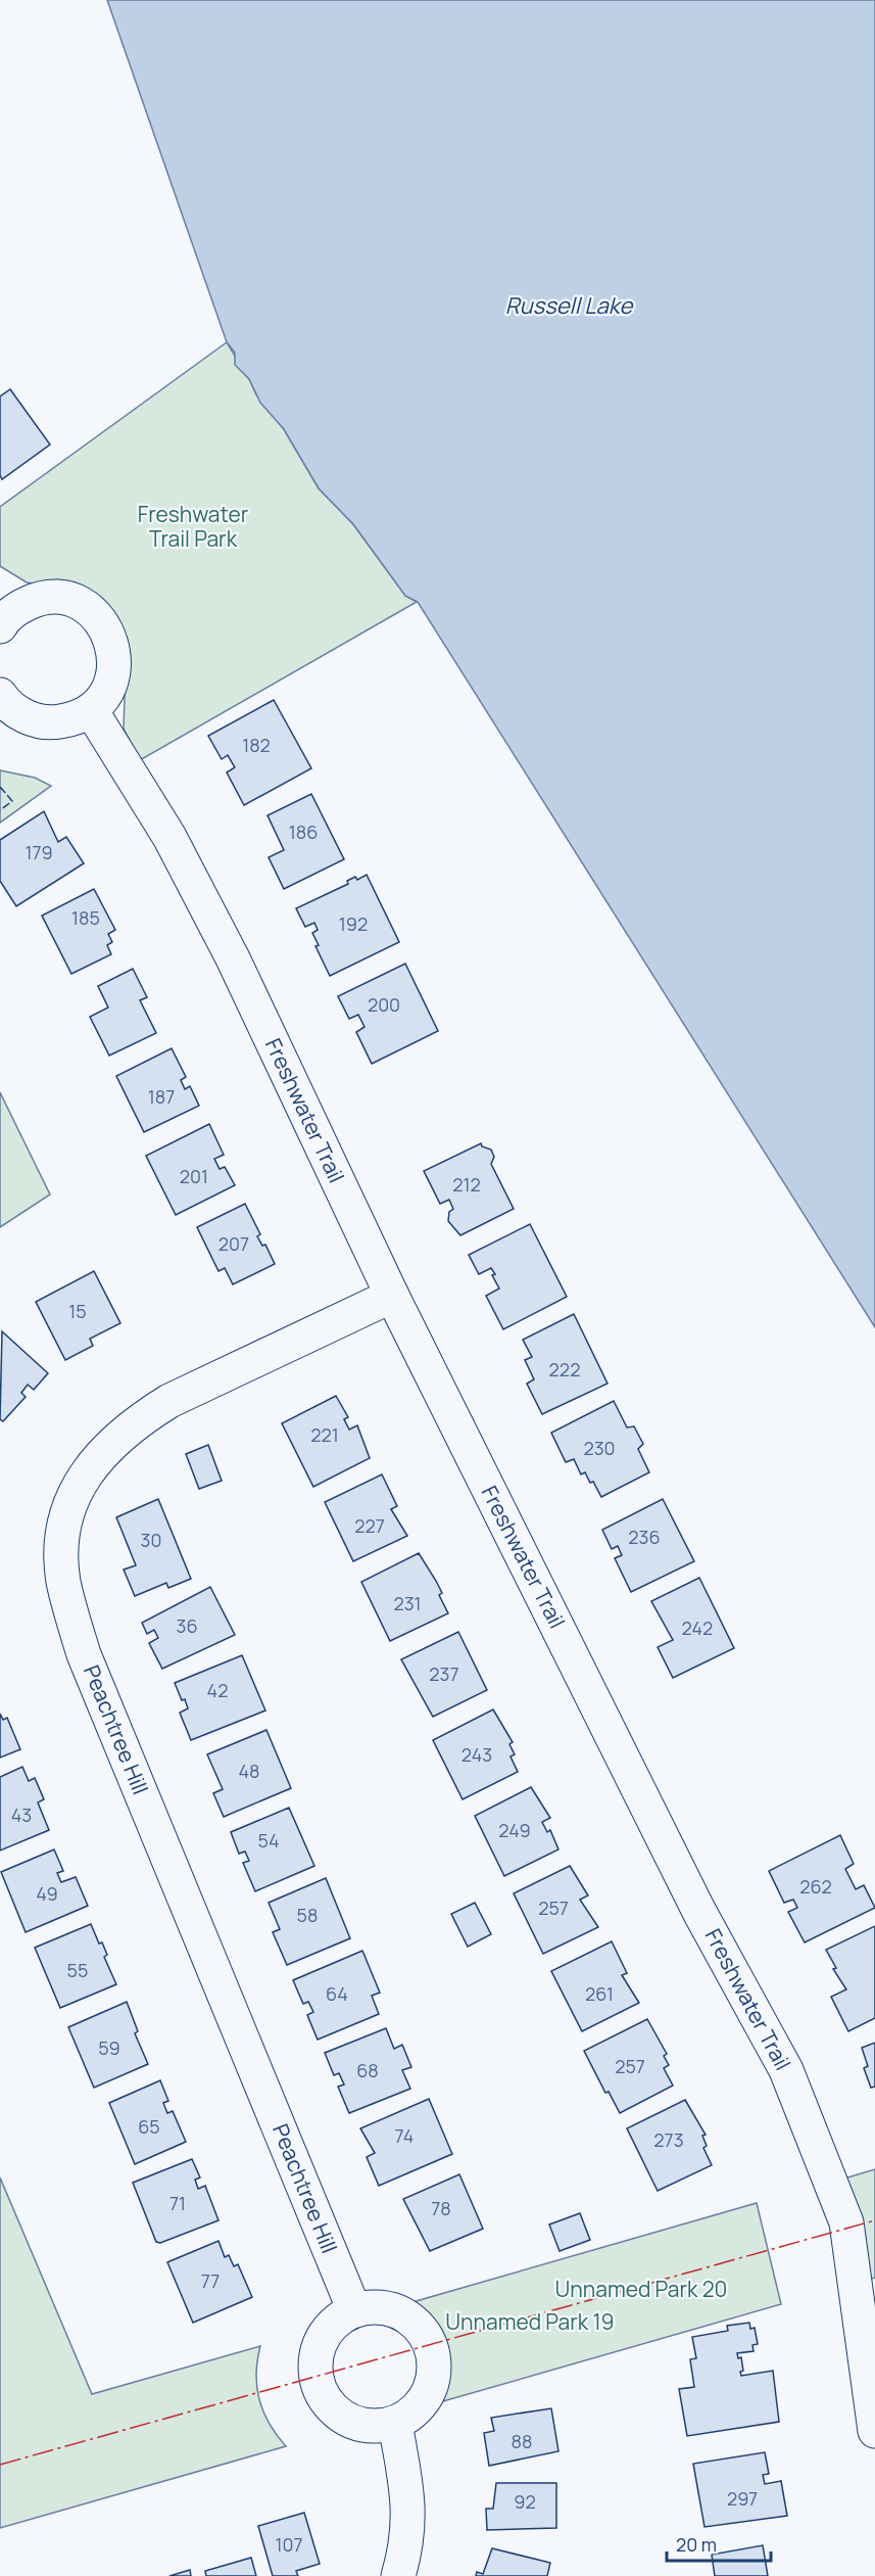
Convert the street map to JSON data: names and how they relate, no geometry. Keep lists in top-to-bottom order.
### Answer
{
  "streets": {
    "street": ["Freshwater Trail", "Peachtree Hill"]
  },
  "crossings": [
    ["Freshwater Trail", "Peachtree Hill"]
  ],
  "water": ["Russell Lake"],
  "parks": ["Freshwater Trail Park", "Unnamed Park 20", "Unnamed Park 19"],
  "house_numbers": [
    "182",
    "186",
    "179",
    "185",
    "192",
    "200",
    "187",
    "201",
    "212",
    "207",
    "15",
    "222",
    "221",
    "230",
    "227",
    "236",
    "30",
    "231",
    "36",
    "242",
    "237",
    "42",
    "243",
    "48",
    "43",
    "249",
    "54",
    "262",
    "49",
    "257",
    "58",
    "55",
    "64",
    "261",
    "59",
    "257",
    "68",
    "65",
    "74",
    "273",
    "71",
    "78",
    "77",
    "88",
    "297",
    "92",
    "107"
  ],
  "scale_bar": "20 m"
}
